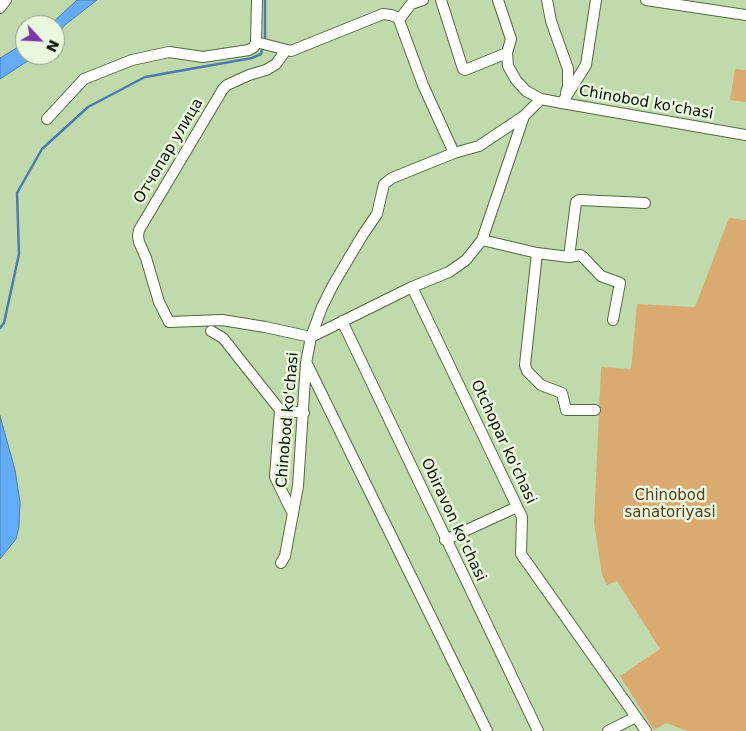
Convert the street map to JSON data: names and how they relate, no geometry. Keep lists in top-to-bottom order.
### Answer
{
  "streets": {
    "street": [
      "Chinobod ko'chasi",
      "Отчопар улица",
      "Otchopar ko'chasi",
      "Obiravon ko'chasi"
    ]
  },
  "crossings": [
    ["Chinobod ko'chasi", "Отчопар улица"]
  ],
  "parks": ["Chinobod sanatoriyasi"],
  "north": "bottom right"
}
